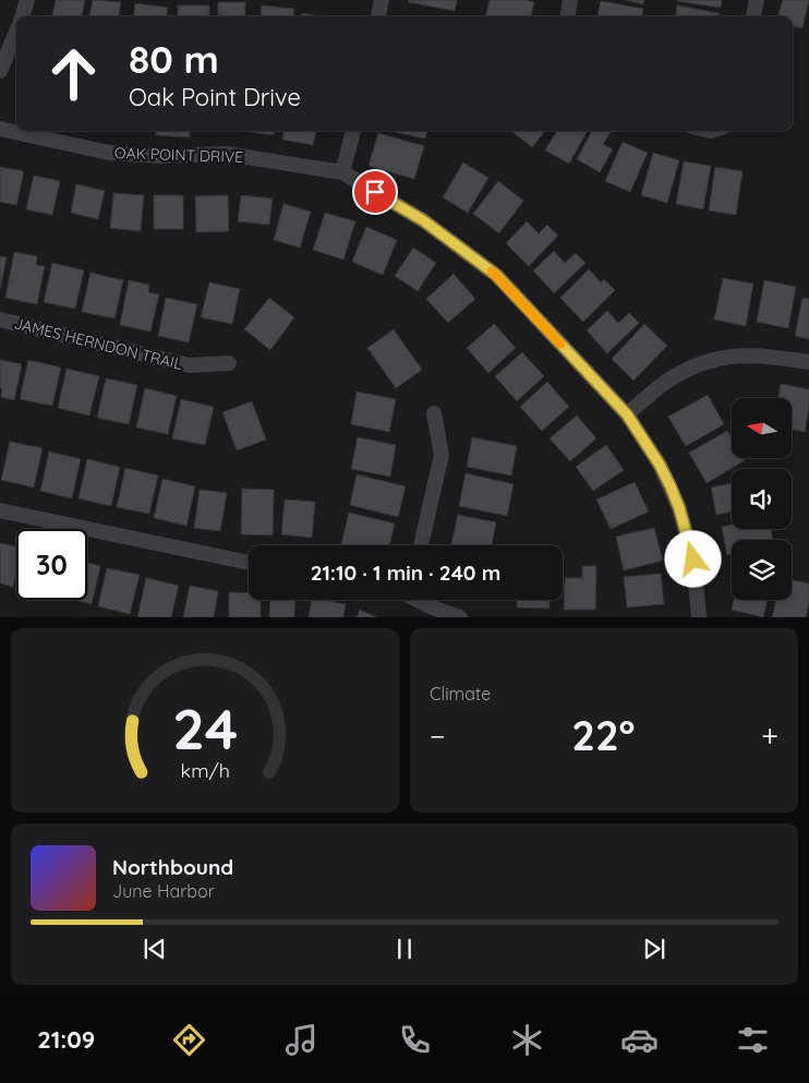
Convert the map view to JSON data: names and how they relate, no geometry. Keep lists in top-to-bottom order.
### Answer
{
  "streets": {
    "street": ["OAK POINT DRIVE", "JAMES HERNDON TRAIL"]
  },
  "north": "left",
  "page": {
    "turn": ["80 m", "Oak Point Drive"],
    "limit": "30",
    "trip": "21:10 · 1 min · 240 m",
    "tile": "Climate",
    "heat": ["−", "22°", "+"],
    "song": ["Northbound", "June Harbor"],
    "tabs": "21:09",
    "gauge": ["24", "km/h"]
  }
}
